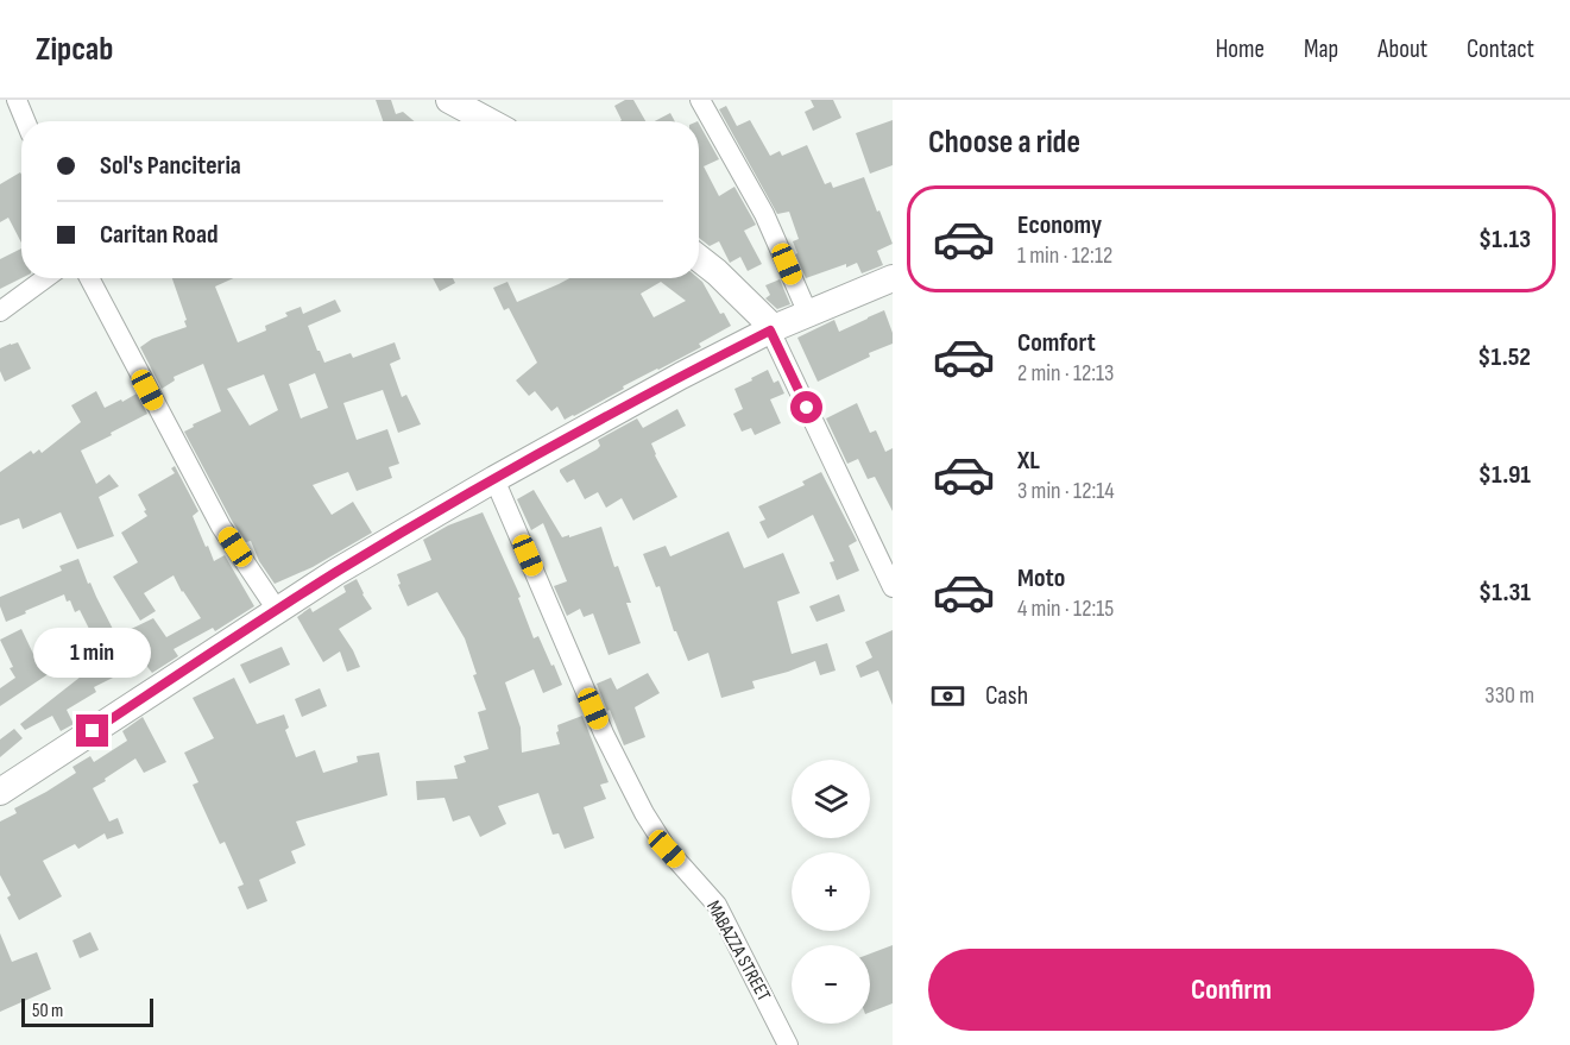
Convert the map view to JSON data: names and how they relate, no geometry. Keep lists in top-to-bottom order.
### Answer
{
  "streets": {
    "street": ["MABAZZA STREET"]
  },
  "scale_bar": "50 m",
  "page": {
    "header": "Zipcab",
    "nav": [
      "Home",
      "Map",
      "About",
      "Contact"
    ],
    "heading": "Choose a ride",
    "banner": ["Sol's Panciteria", "Caritan Road"],
    "list": [
      {
        "name": "Economy",
        "note": "1 min · 12:12",
        "value": "$1.13"
      },
      {
        "name": "Comfort",
        "note": "2 min · 12:13",
        "value": "$1.52"
      },
      {
        "name": "XL",
        "note": "3 min · 12:14",
        "value": "$1.91"
      },
      {
        "name": "Moto",
        "note": "4 min · 12:15",
        "value": "$1.31"
      }
    ],
    "bubble": "1 min",
    "pay": ["Cash", "330 m"],
    "map_buttons": ["+", "−"],
    "buttons": "Confirm",
    "scale": "50 m"
  }
}
